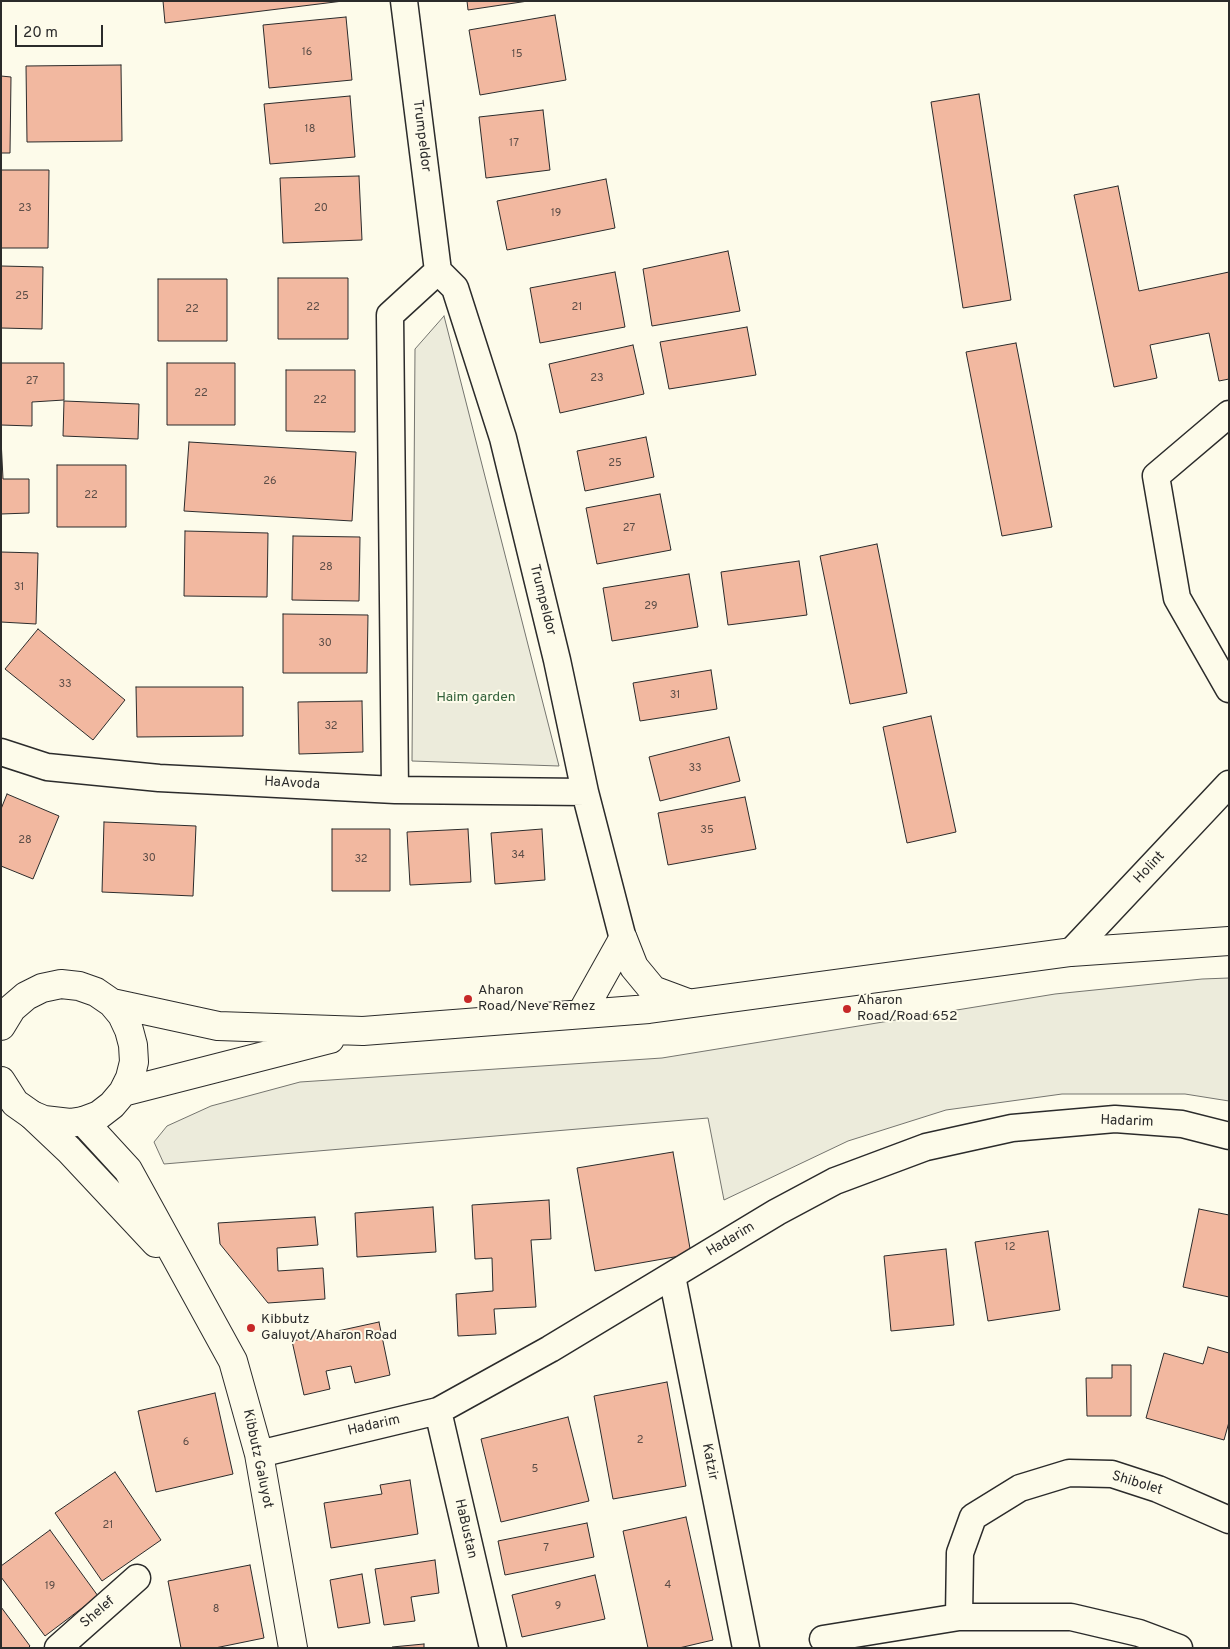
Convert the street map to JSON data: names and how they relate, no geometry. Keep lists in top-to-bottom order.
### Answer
{
  "streets": {
    "main road": ["Kibbutz Galuyot"],
    "street": [
      "Trumpeldor",
      "HaAvoda",
      "Holint",
      "Hadarim",
      "Katzir",
      "Shibolet",
      "HaBustan",
      "Shelef"
    ]
  },
  "crossings": [
    ["Trumpeldor", "HaAvoda"],
    ["Hadarim", "Kibbutz Galuyot"],
    ["Hadarim", "Katzir"],
    ["Hadarim", "HaBustan"]
  ],
  "parks": ["Haim garden"],
  "places": ["Aharon Road/Neve Remez", "Aharon Road/Road 652", "Kibbutz Galuyot/Aharon Road"],
  "house_numbers": [
    "16",
    "15",
    "18",
    "17",
    "23",
    "20",
    "19",
    "25",
    "22",
    "21",
    "22",
    "23",
    "27",
    "22",
    "22",
    "25",
    "26",
    "22",
    "27",
    "28",
    "31",
    "29",
    "30",
    "33",
    "31",
    "32",
    "33",
    "35",
    "28",
    "34",
    "30",
    "32",
    "12",
    "2",
    "6",
    "5",
    "21",
    "7",
    "4",
    "19",
    "9",
    "8"
  ],
  "scale_bar": "20 m"
}
